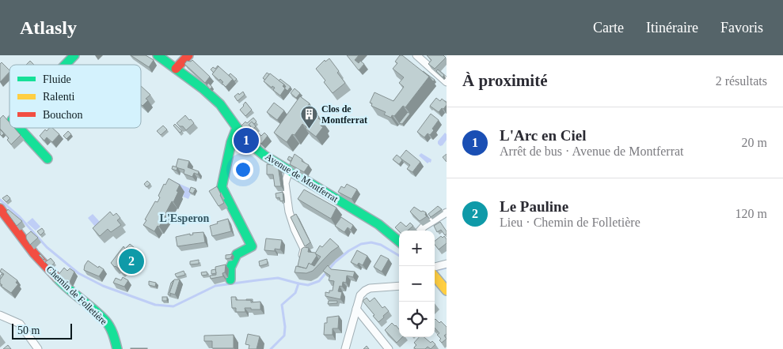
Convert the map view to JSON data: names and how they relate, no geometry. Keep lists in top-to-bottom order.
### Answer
{
  "streets": {
    "street": ["Avenue de Montferrat", "Chemin de Folletière"]
  },
  "districts": ["L'Esperon"],
  "places": {
    "building": ["Clos de Montferrat"]
  },
  "legend": ["Fluide", "Ralenti", "Bouchon"],
  "scale_bar": "50 m",
  "page": {
    "header": "Atlasly",
    "nav": ["Carte", "Itinéraire", "Favoris"],
    "heading": ["À proximité", "2 résultats"],
    "list": [
      {
        "mark": "1",
        "name": "L'Arc en Ciel",
        "note": "Arrêt de bus · Avenue de Montferrat",
        "value": "20 m"
      },
      {
        "mark": "2",
        "name": "Le Pauline",
        "note": "Lieu · Chemin de Folletière",
        "value": "120 m"
      }
    ],
    "pins": ["1", "2"],
    "map_buttons": ["+", "−"],
    "scale": "50 m"
  }
}
